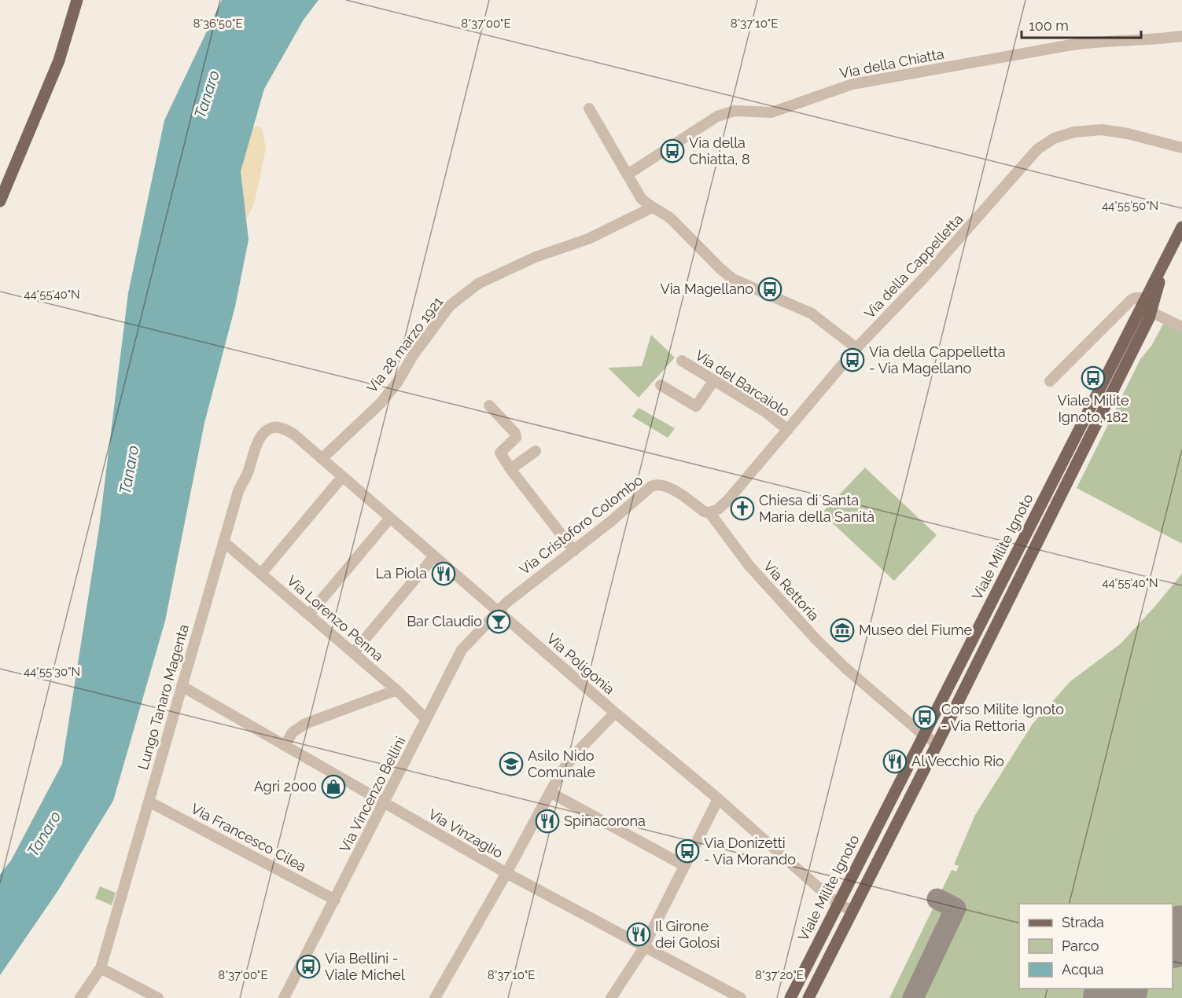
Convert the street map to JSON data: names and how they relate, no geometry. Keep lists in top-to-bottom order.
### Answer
{
  "streets": {
    "main road": ["Viale Milite Ignoto"],
    "street": [
      "Via della Chiatta",
      "Via della Cappelletta",
      "Via 28 marzo 1921",
      "Via del Barcaiolo",
      "Via Cristoforo Colombo",
      "Via Rettoria",
      "Via Lorenzo Penna",
      "Via Poligonia",
      "Lungo Tanaro Magenta",
      "Via Vincenzo Bellini",
      "Via Vinzaglio",
      "Via Francesco Cilea"
    ]
  },
  "crossings": [
    ["Via della Cappelletta", "Via del Barcaiolo"],
    ["Via della Cappelletta", "Via Cristoforo Colombo"],
    ["Via della Cappelletta", "Via Rettoria"],
    ["Via 28 marzo 1921", "Via Poligonia"],
    ["Via Cristoforo Colombo", "Via Rettoria"],
    ["Via Cristoforo Colombo", "Via Poligonia"],
    ["Via Cristoforo Colombo", "Via Vincenzo Bellini"],
    ["Viale Milite Ignoto", "Via Rettoria"],
    ["Viale Milite Ignoto", "Via Poligonia"],
    ["Via Lorenzo Penna", "Lungo Tanaro Magenta"],
    ["Via Lorenzo Penna", "Via Vincenzo Bellini"],
    ["Via Poligonia", "Lungo Tanaro Magenta"],
    ["Via Poligonia", "Via Vincenzo Bellini"],
    ["Lungo Tanaro Magenta", "Via Vinzaglio"],
    ["Lungo Tanaro Magenta", "Via Francesco Cilea"],
    ["Via Vincenzo Bellini", "Via Vinzaglio"],
    ["Via Vincenzo Bellini", "Via Francesco Cilea"]
  ],
  "water": ["Tanaro"],
  "places": {
    "bus stop": [
      "Via della Chiatta, 8",
      "Via Magellano",
      "Via della Cappelletta - Via Magellano",
      "Viale Milite Ignoto, 182",
      "Corso Milite Ignoto - Via Rettoria",
      "Via Donizetti - Via Morando",
      "Via Bellini - Viale Michel"
    ],
    "church": ["Chiesa di Santa Maria della Sanità"],
    "restaurant": [
      "La Piola",
      "Al Vecchio Rio",
      "Spinacorona",
      "Il Girone dei Golosi"
    ],
    "bar": ["Bar Claudio"],
    "museum": ["Museo del Fiume"],
    "school or university": ["Asilo Nido Comunale"],
    "shop": ["Agri 2000"]
  },
  "legend": ["Strada", "Parco", "Acqua"],
  "scale_bar": "100 m",
  "coordinates": [
    "8°36'50\"E",
    "8°37'00\"E",
    "8°37'10\"E",
    "44°55'50\"N",
    "44°55'40\"N",
    "44°55'30\"N",
    "8°37'20\"E"
  ]
}
